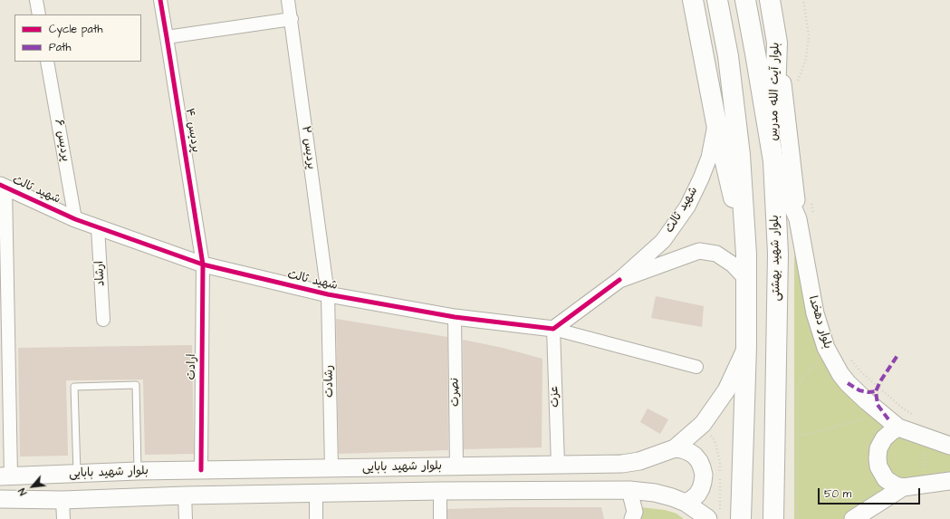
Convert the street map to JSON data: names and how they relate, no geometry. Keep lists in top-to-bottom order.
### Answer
{
  "streets": {
    "main road": [
      "بلوار آیت الله مدرس",
      "بلوار شهید بهشتی",
      "بلوار دهخدا",
      "بلوار شهید بابایی"
    ],
    "street": [
      "پردیس ۴",
      "پردیس ۶",
      "پردیس ۲",
      "شهید ثالث",
      "ارشاد",
      "ارادت",
      "رشادت",
      "نصرت",
      "عزت"
    ]
  },
  "crossings": [
    ["بلوار آیت الله مدرس", "بلوار شهید بهشتی"],
    ["بلوار آیت الله مدرس", "بلوار دهخدا"],
    ["پردیس ۴", "شهید ثالث"],
    ["پردیس ۴", "ارادت"],
    ["پردیس ۶", "شهید ثالث"],
    ["پردیس ۲", "شهید ثالث"],
    ["پردیس ۲", "رشادت"],
    ["شهید ثالث", "ارشاد"],
    ["شهید ثالث", "ارادت"],
    ["شهید ثالث", "رشادت"],
    ["شهید ثالث", "نصرت"],
    ["شهید ثالث", "عزت"],
    ["بلوار شهید بهشتی", "بلوار دهخدا"],
    ["ارادت", "بلوار شهید بابایی"],
    ["رشادت", "بلوار شهید بابایی"],
    ["نصرت", "بلوار شهید بابایی"],
    ["عزت", "بلوار شهید بابایی"]
  ],
  "legend": ["Cycle path", "Path"],
  "scale_bar": "50 m",
  "north": "bottom left"
}
